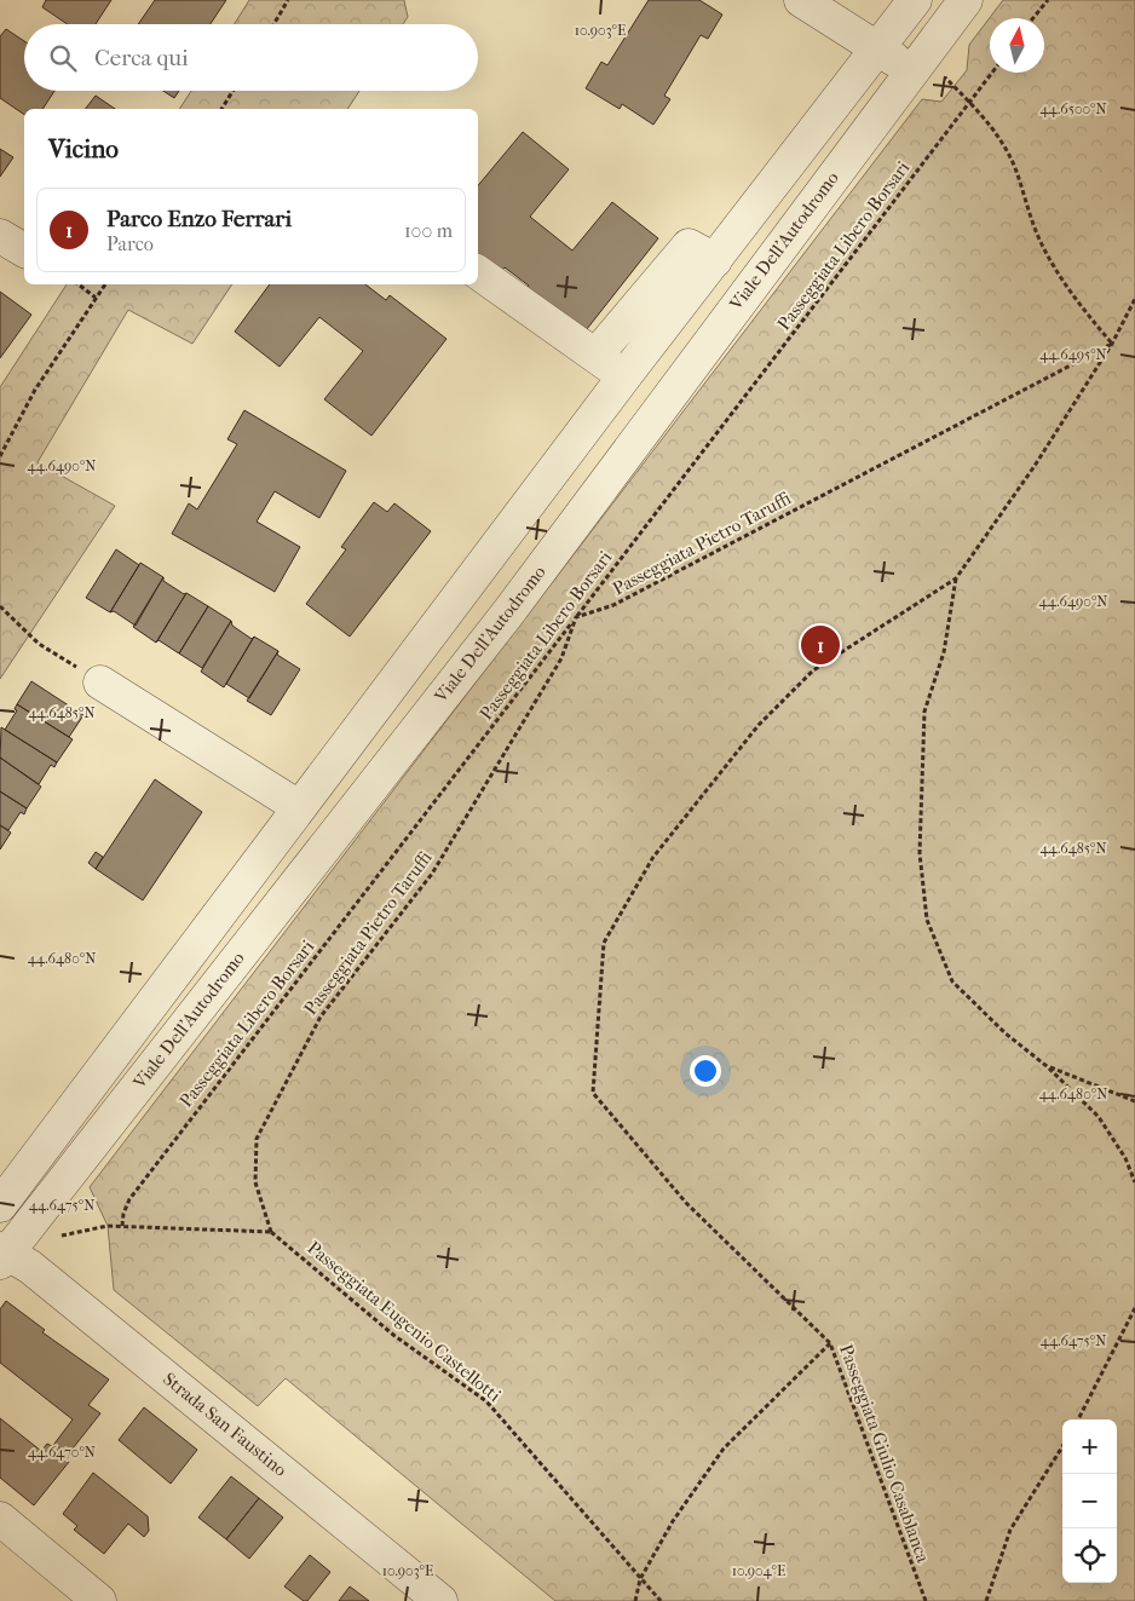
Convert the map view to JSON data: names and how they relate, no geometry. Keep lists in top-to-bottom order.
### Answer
{
  "streets": {
    "street": ["Viale Dell'Autodromo", "Strada San Faustino"],
    "path": [
      "Passeggiata Libero Borsari",
      "Passeggiata Pietro Taruffi",
      "Passeggiata Eugenio Castellotti",
      "Passeggiata Giulio Casablanca"
    ]
  },
  "crossings": [
    ["Viale Dell'Autodromo", "Strada San Faustino"],
    ["Passeggiata Libero Borsari", "Passeggiata Pietro Taruffi"],
    ["Passeggiata Pietro Taruffi", "Passeggiata Eugenio Castellotti"]
  ],
  "north": "top",
  "page": {
    "search": "Cerca qui",
    "heading": "Vicino",
    "list": [
      {
        "mark": "1",
        "name": "Parco Enzo Ferrari",
        "note": "Parco",
        "value": "100 m"
      }
    ],
    "pins": "1",
    "map_buttons": ["+", "−"]
  },
  "coordinates": [
    "10.903°E",
    "44.6500°N",
    "44.6495°N",
    "44.6490°N",
    "44.6485°N",
    "44.6480°N",
    "44.6475°N",
    "44.6470°N",
    "10.904°E"
  ]
}
